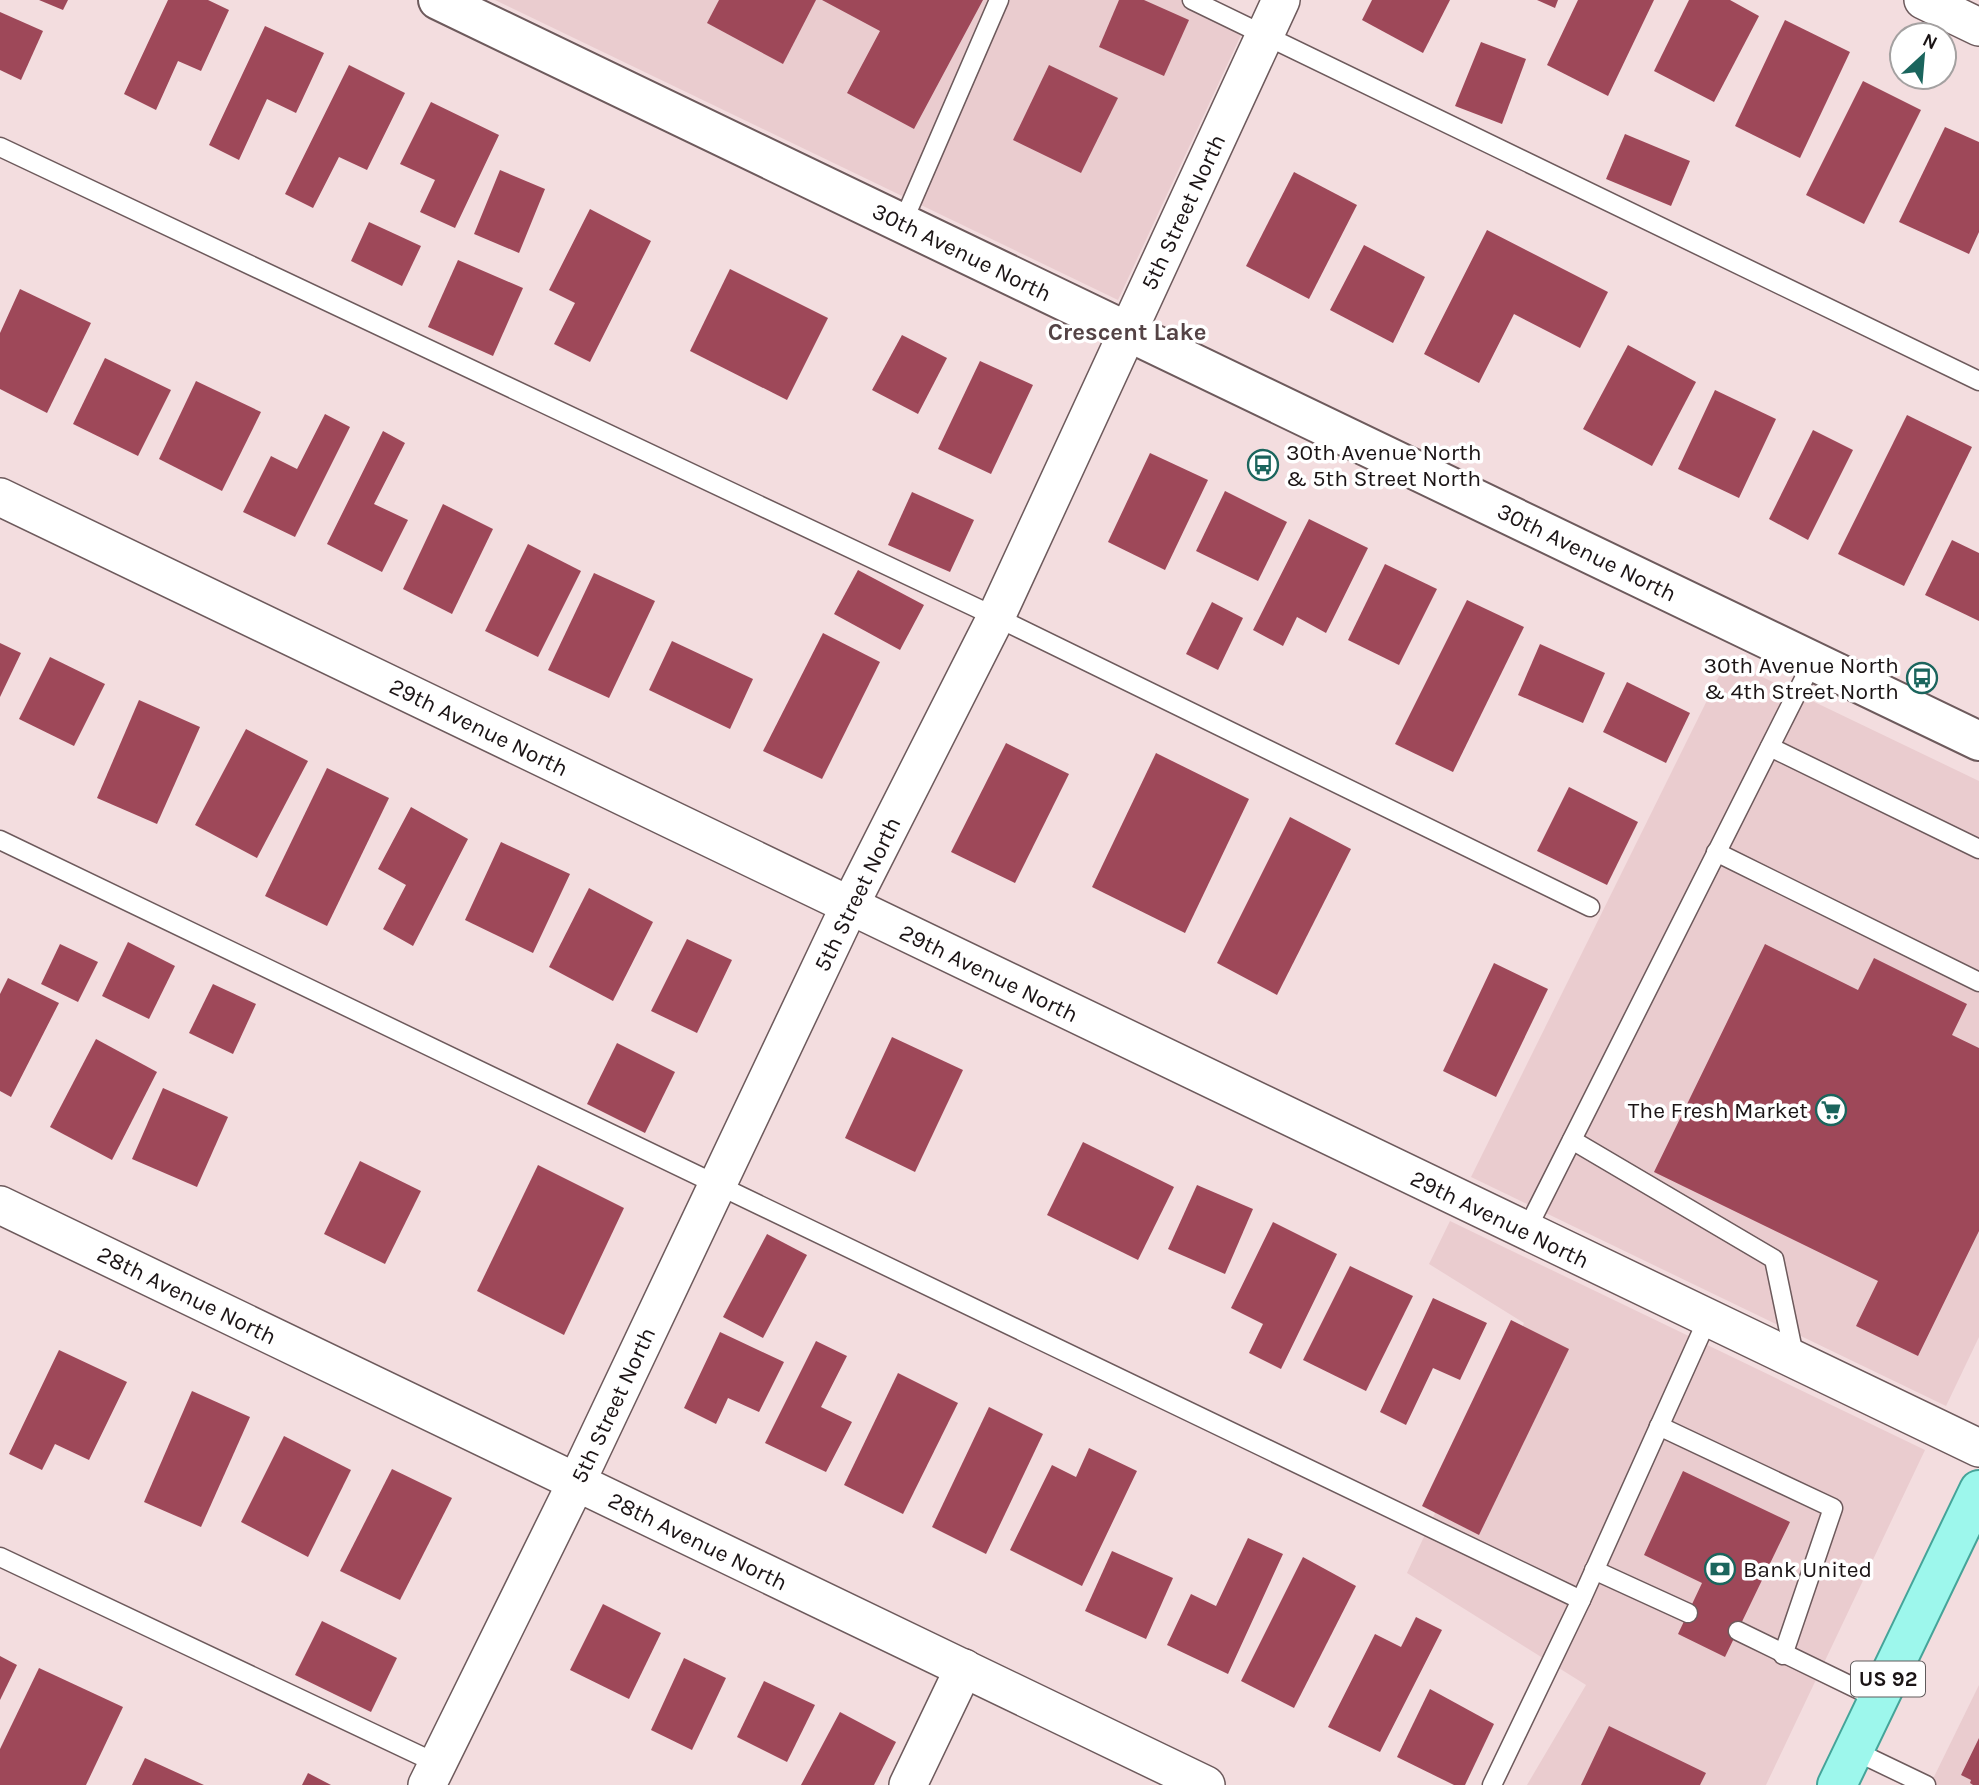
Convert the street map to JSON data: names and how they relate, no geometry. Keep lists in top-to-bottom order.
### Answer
{
  "streets": {
    "main road": ["US 92"],
    "street": [
      "5th Street North",
      "30th Avenue North",
      "29th Avenue North",
      "28th Avenue North"
    ]
  },
  "crossings": [
    ["5th Street North", "30th Avenue North"],
    ["5th Street North", "29th Avenue North"],
    ["5th Street North", "28th Avenue North"]
  ],
  "districts": ["Crescent Lake"],
  "places": {
    "bus stop": ["30th Avenue North & 5th Street North", "30th Avenue North & 4th Street North"],
    "supermarket": ["The Fresh Market"],
    "bank": ["Bank United"]
  },
  "north": "top right"
}
